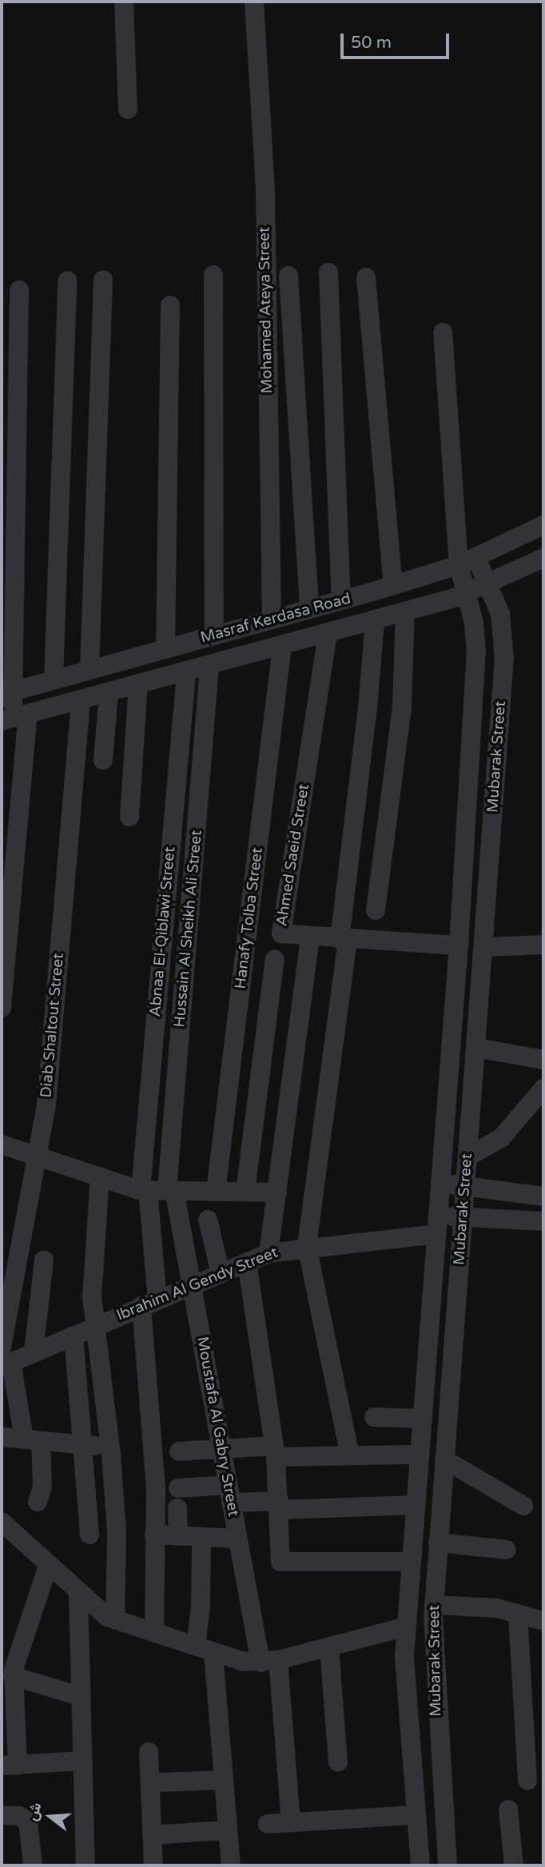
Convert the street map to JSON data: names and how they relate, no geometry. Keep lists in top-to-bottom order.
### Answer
{
  "streets": {
    "street": [
      "Mohamed Ateya Street",
      "Masraf Kerdasa Road",
      "Mubarak Street",
      "Ahmed Saeid Street",
      "Hanafy Tolba Street",
      "Hussain Al Sheikh Ali Street",
      "Abnaa El-Qiblawi Street",
      "Diab Shaltout Street",
      "Ibrahim Al Gendy Street",
      "Moustafa Al Gabry Street"
    ]
  },
  "crossings": [
    ["Mohamed Ateya Street", "Masraf Kerdasa Road"],
    ["Masraf Kerdasa Road", "Mubarak Street"],
    ["Masraf Kerdasa Road", "Ahmed Saeid Street"],
    ["Masraf Kerdasa Road", "Hanafy Tolba Street"],
    ["Masraf Kerdasa Road", "Hussain Al Sheikh Ali Street"],
    ["Masraf Kerdasa Road", "Abnaa El-Qiblawi Street"],
    ["Masraf Kerdasa Road", "Diab Shaltout Street"],
    ["Mubarak Street", "Ahmed Saeid Street"],
    ["Mubarak Street", "Ibrahim Al Gendy Street"],
    ["Hussain Al Sheikh Ali Street", "Moustafa Al Gabry Street"],
    ["Abnaa El-Qiblawi Street", "Ibrahim Al Gendy Street"],
    ["Diab Shaltout Street", "Ibrahim Al Gendy Street"],
    ["Ibrahim Al Gendy Street", "Moustafa Al Gabry Street"]
  ],
  "scale_bar": "50 m",
  "north": "left"
}
